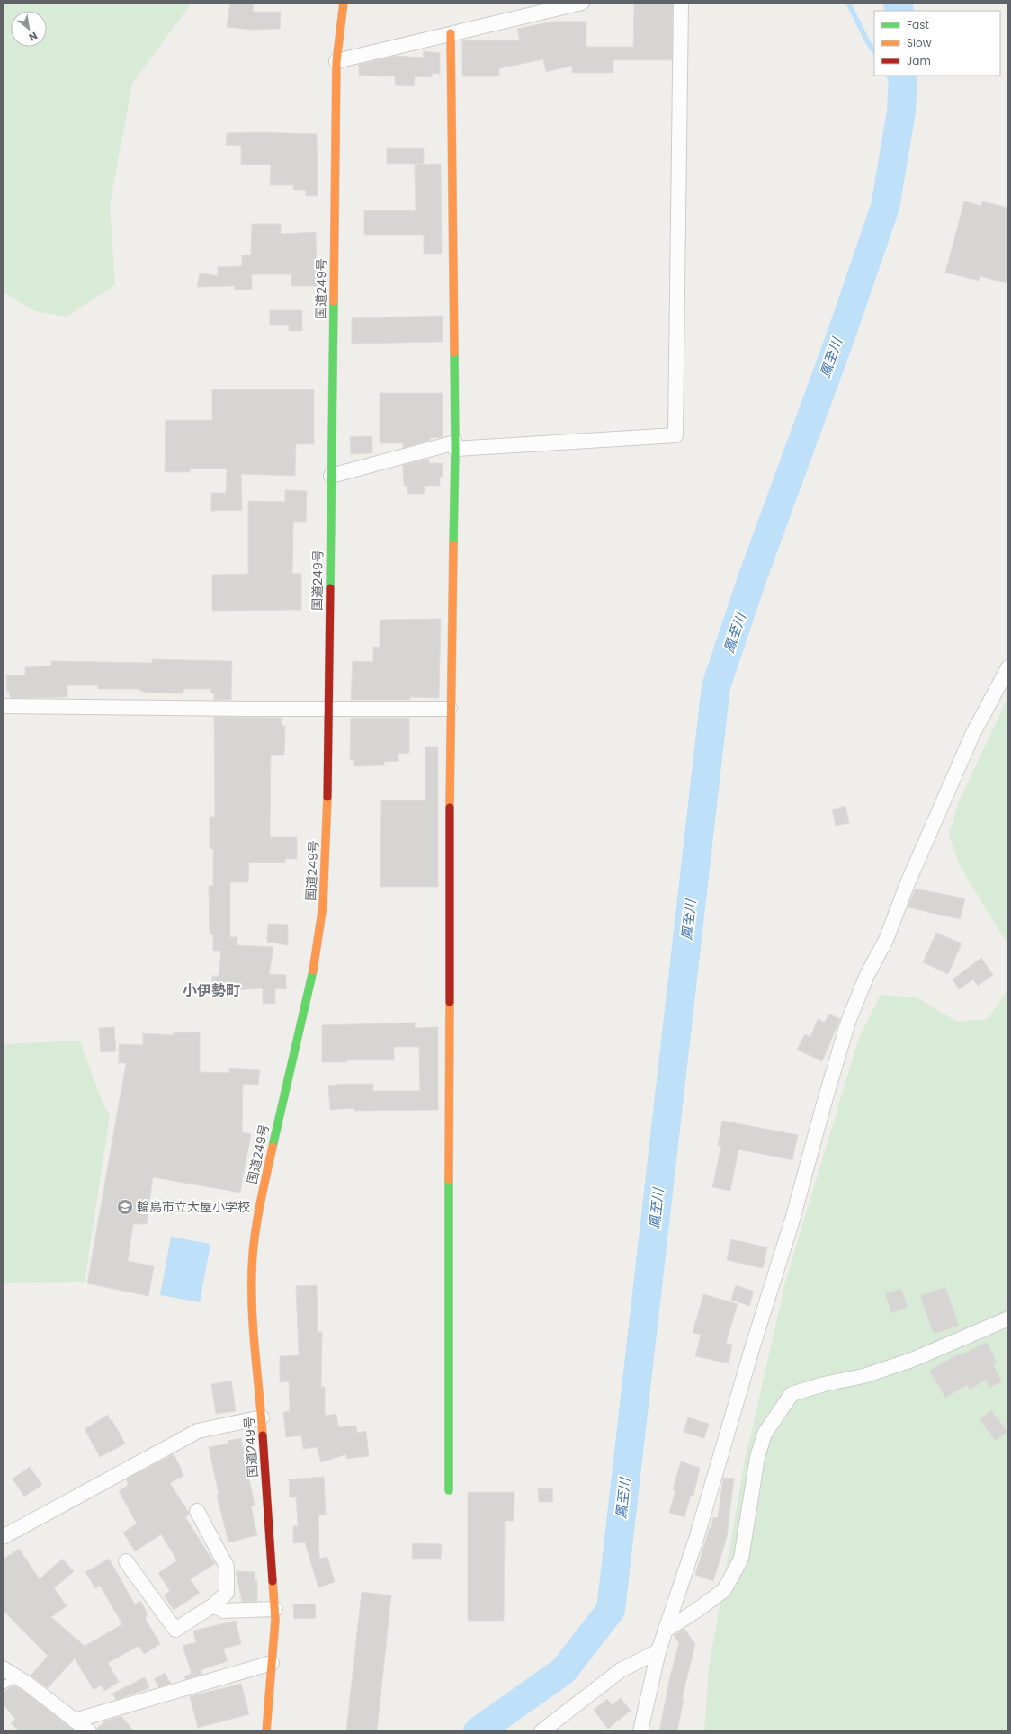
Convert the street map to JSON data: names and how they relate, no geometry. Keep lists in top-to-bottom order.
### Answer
{
  "streets": {
    "main road": ["国道249号"]
  },
  "districts": ["小伊勢町"],
  "water": ["鳳至川"],
  "places": {
    "school or university": ["輪島市立大屋小学校"]
  },
  "legend": ["Fast", "Slow", "Jam"],
  "north": "bottom right"
}
